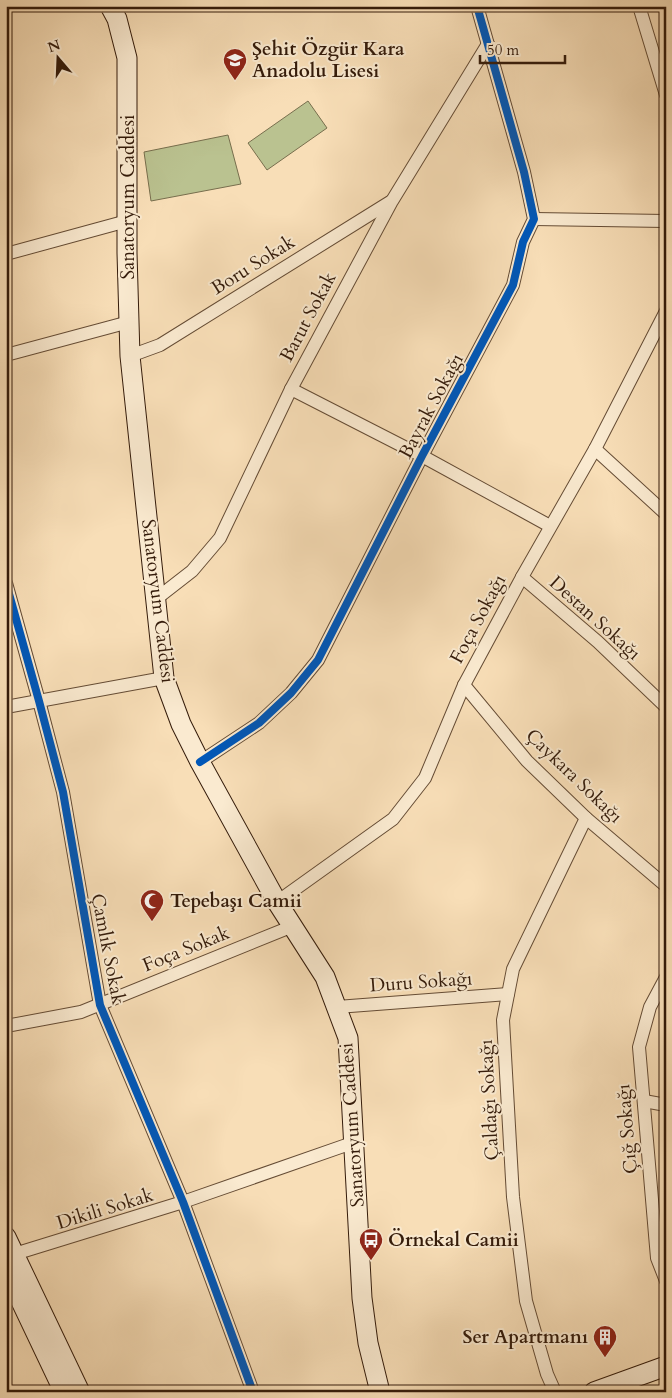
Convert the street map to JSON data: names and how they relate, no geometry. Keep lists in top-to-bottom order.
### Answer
{
  "streets": {
    "main road": ["Sanatoryum Caddesi"],
    "street": [
      "Boru Sokak",
      "Barut Sokak",
      "Bayrak Sokağı",
      "Destan Sokağı",
      "Foça Sokağı",
      "Çaykara Sokağı",
      "Çamlık Sokak",
      "Foça Sokak",
      "Duru Sokağı",
      "Çaldağı Sokağı",
      "Çığ Sokağı",
      "Dikili Sokak"
    ]
  },
  "crossings": [
    ["Sanatoryum Caddesi", "Boru Sokak"],
    ["Sanatoryum Caddesi", "Barut Sokak"],
    ["Sanatoryum Caddesi", "Bayrak Sokağı"],
    ["Sanatoryum Caddesi", "Foça Sokağı"],
    ["Sanatoryum Caddesi", "Foça Sokak"],
    ["Sanatoryum Caddesi", "Duru Sokağı"],
    ["Sanatoryum Caddesi", "Dikili Sokak"],
    ["Boru Sokak", "Barut Sokak"],
    ["Destan Sokağı", "Foça Sokağı"],
    ["Foça Sokağı", "Çaykara Sokağı"],
    ["Çaykara Sokağı", "Çaldağı Sokağı"],
    ["Çamlık Sokak", "Foça Sokak"],
    ["Çamlık Sokak", "Dikili Sokak"],
    ["Duru Sokağı", "Çaldağı Sokağı"]
  ],
  "places": {
    "school or university": ["Şehit Özgür Kara Anadolu Lisesi"],
    "mosque": ["Tepebaşı Camii"],
    "bus stop": ["Örnekal Camii"],
    "building": ["Ser Apartmanı"]
  },
  "scale_bar": "50 m",
  "north": "top"
}
